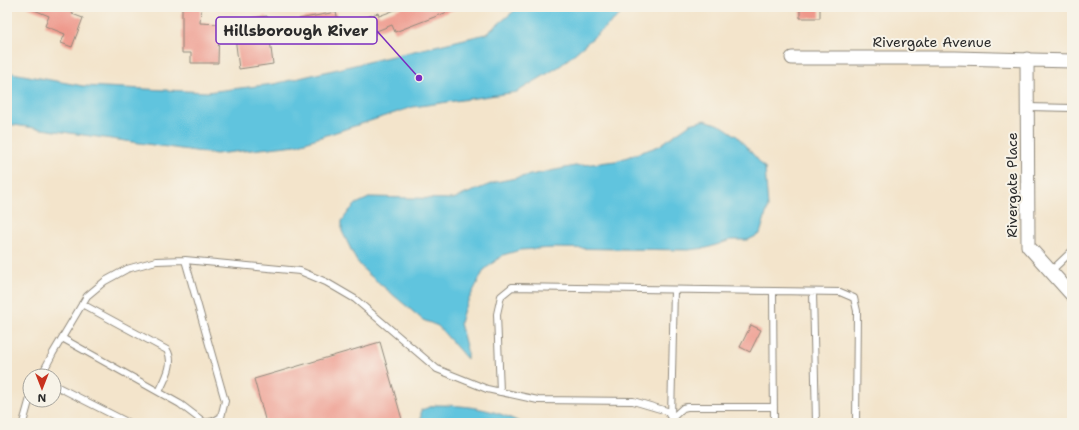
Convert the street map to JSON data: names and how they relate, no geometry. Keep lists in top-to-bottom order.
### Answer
{
  "streets": {
    "street": ["Rivergate Avenue", "Rivergate Place"]
  },
  "crossings": [
    ["Rivergate Avenue", "Rivergate Place"]
  ],
  "places": ["Hillsborough River"],
  "north": "bottom"
}
